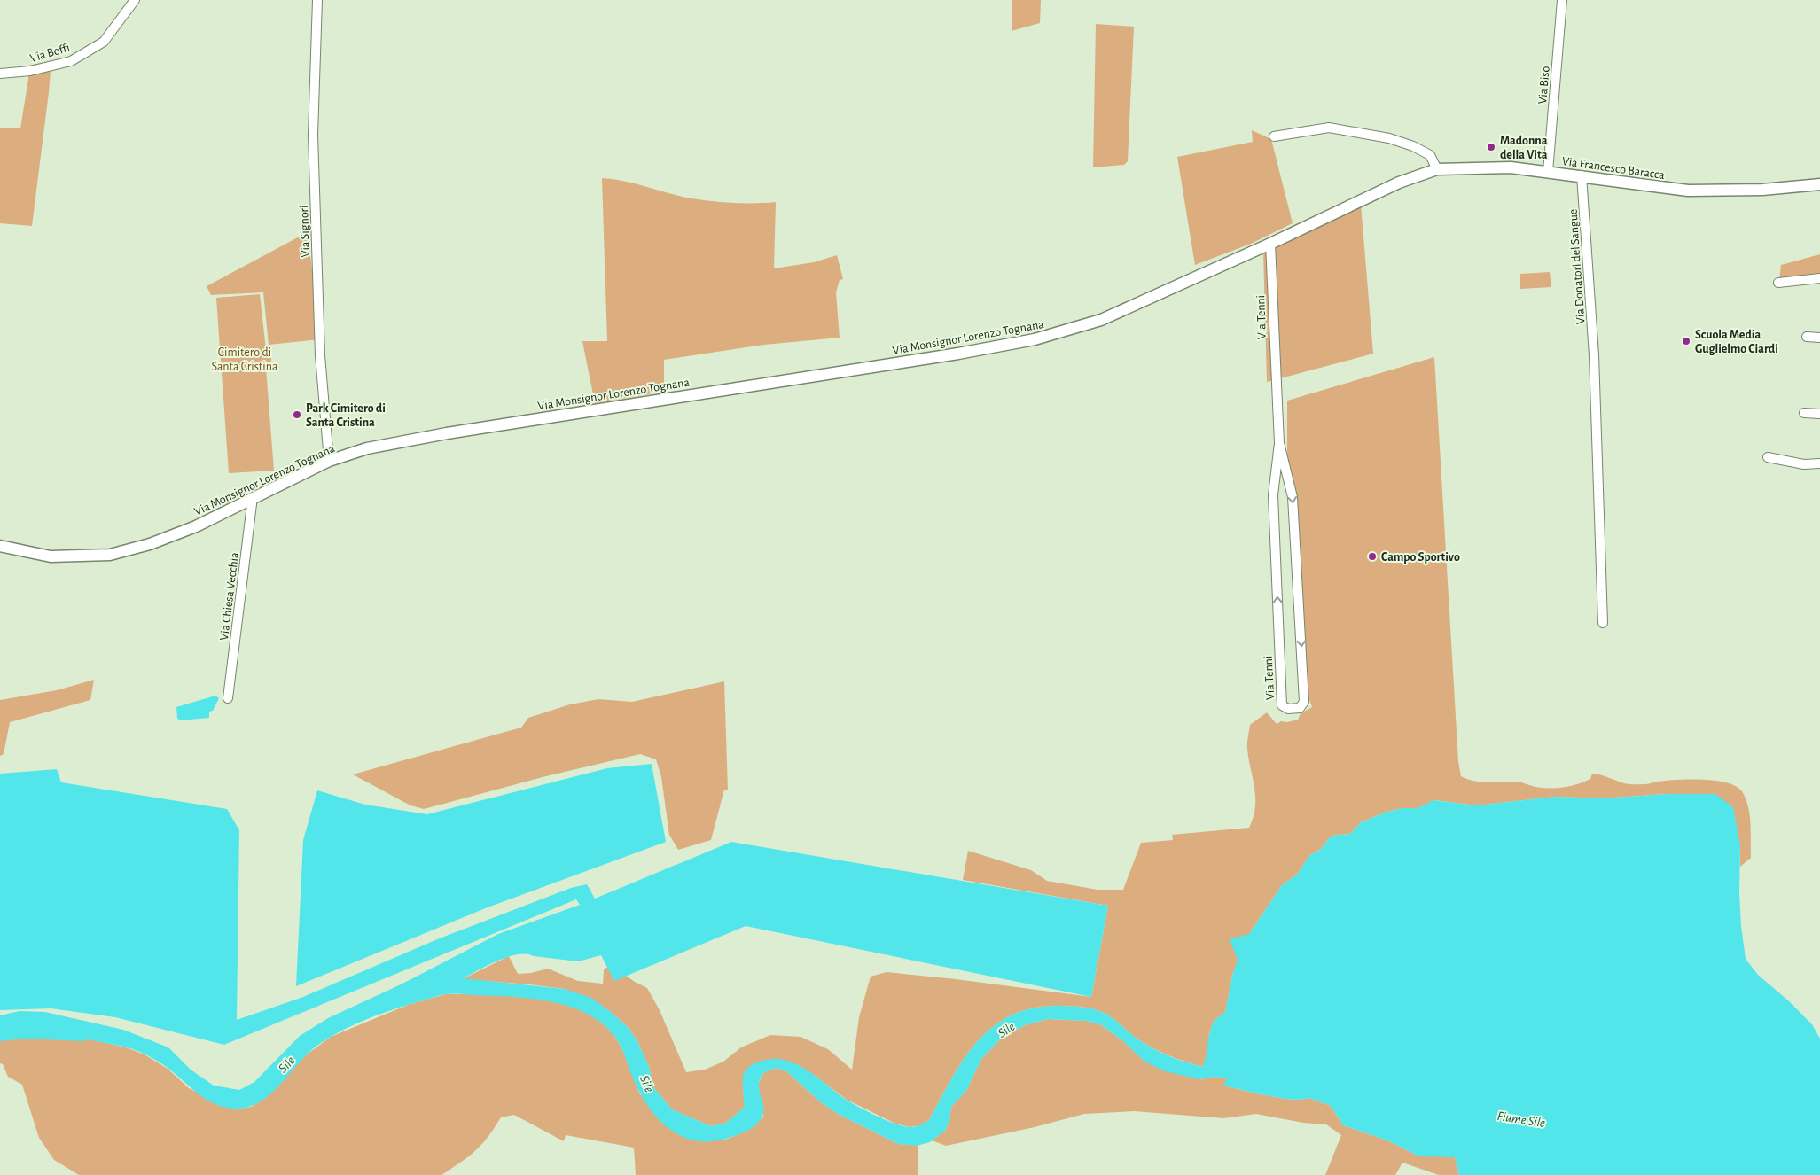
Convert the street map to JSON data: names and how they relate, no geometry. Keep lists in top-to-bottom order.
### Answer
{
  "streets": {
    "street": [
      "Via Boffi",
      "Via Biso",
      "Via Francesco Baracca",
      "Via Signori",
      "Via Donatori del Sangue",
      "Via Tenni",
      "Via Monsignor Lorenzo Tognana",
      "Via Chiesa Vecchia"
    ]
  },
  "crossings": [
    ["Via Biso", "Via Francesco Baracca"],
    ["Via Francesco Baracca", "Via Donatori del Sangue"],
    ["Via Francesco Baracca", "Via Tenni"],
    ["Via Francesco Baracca", "Via Monsignor Lorenzo Tognana"],
    ["Via Signori", "Via Monsignor Lorenzo Tognana"],
    ["Via Monsignor Lorenzo Tognana", "Via Chiesa Vecchia"]
  ],
  "water": ["Sile", "Fiume Sile"],
  "parks": ["Cimitero di Santa Cristina"],
  "places": [
    "Madonna della Vita",
    "Scuola Media Guglielmo Ciardi",
    "Park Cimitero di Santa Cristina",
    "Campo Sportivo"
  ]
}
